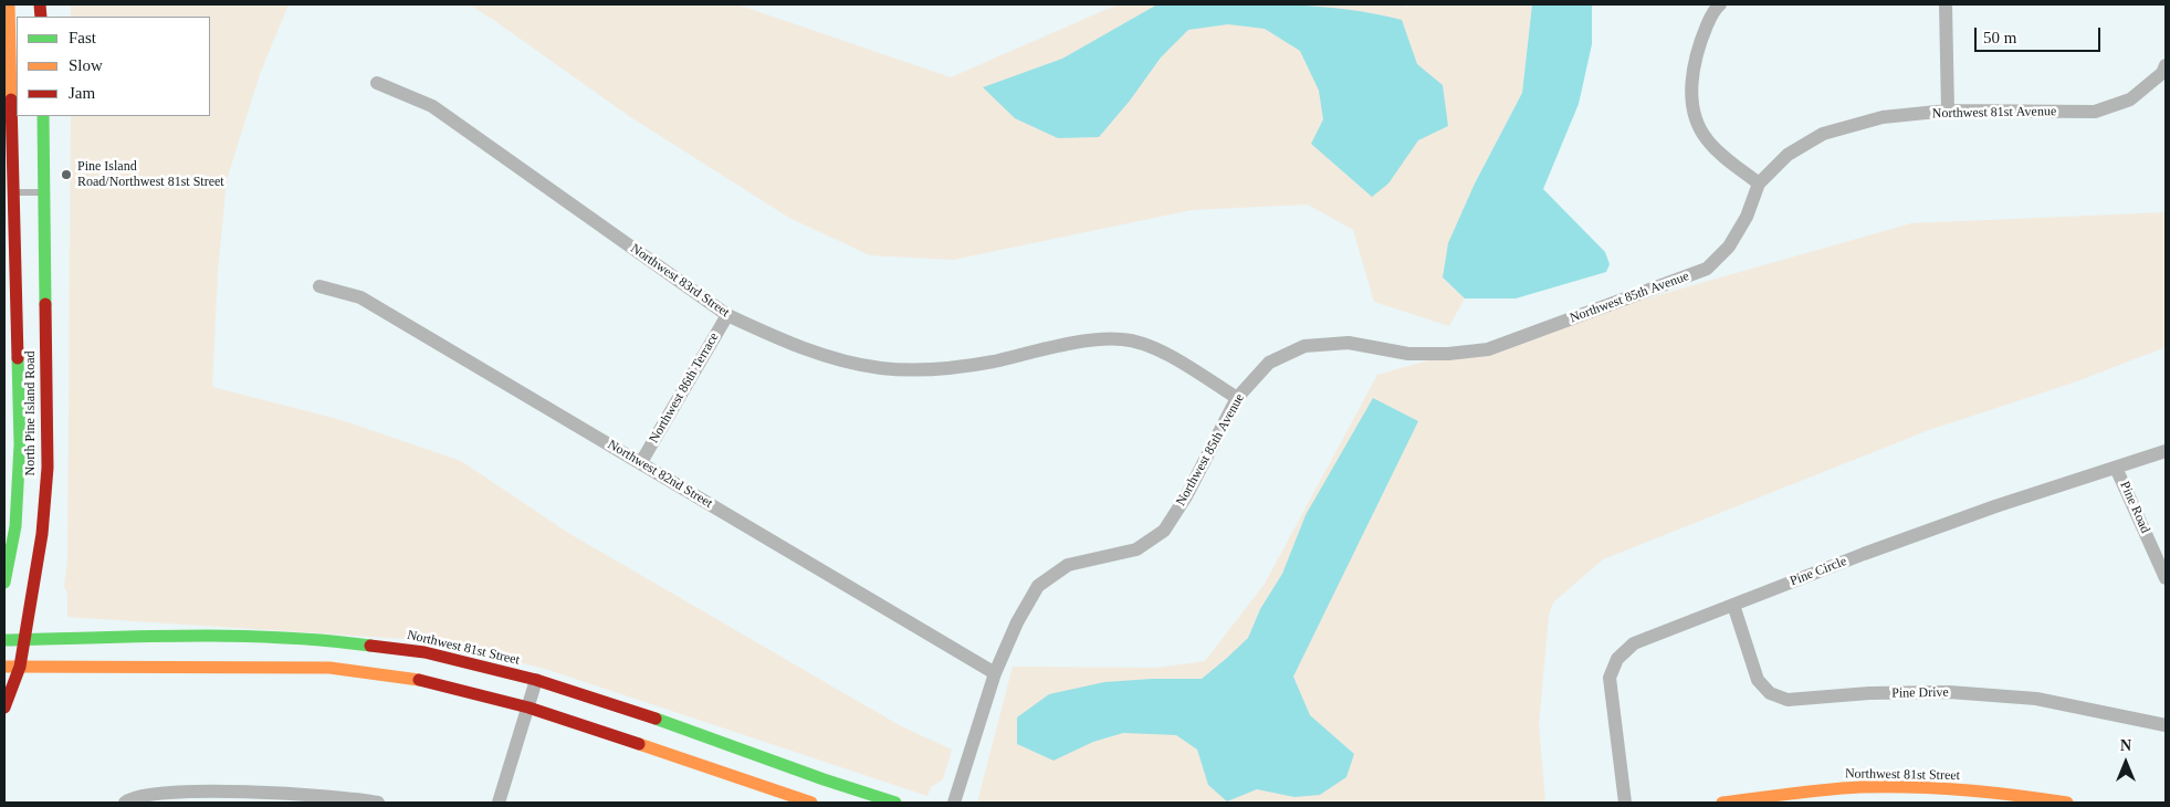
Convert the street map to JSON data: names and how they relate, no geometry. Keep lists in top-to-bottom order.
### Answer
{
  "streets": {
    "street": [
      "Northwest 81st Avenue",
      "Northwest 83rd Street",
      "Northwest 85th Avenue",
      "Northwest 86th Terrace",
      "North Pine Island Road",
      "Northwest 82nd Street",
      "Pine Road",
      "Pine Circle",
      "Northwest 81st Street",
      "Pine Drive"
    ]
  },
  "crossings": [
    ["Northwest 81st Avenue", "Northwest 85th Avenue"],
    ["Northwest 83rd Street", "Northwest 85th Avenue"],
    ["Northwest 83rd Street", "Northwest 86th Terrace"],
    ["Northwest 85th Avenue", "Northwest 82nd Street"],
    ["Northwest 86th Terrace", "Northwest 82nd Street"],
    ["North Pine Island Road", "Northwest 81st Street"],
    ["Pine Road", "Pine Circle"],
    ["Pine Circle", "Pine Drive"]
  ],
  "places": ["Pine Island Road/Northwest 81st Street"],
  "legend": ["Fast", "Slow", "Jam"],
  "scale_bar": "50 m",
  "north": "top"
}
